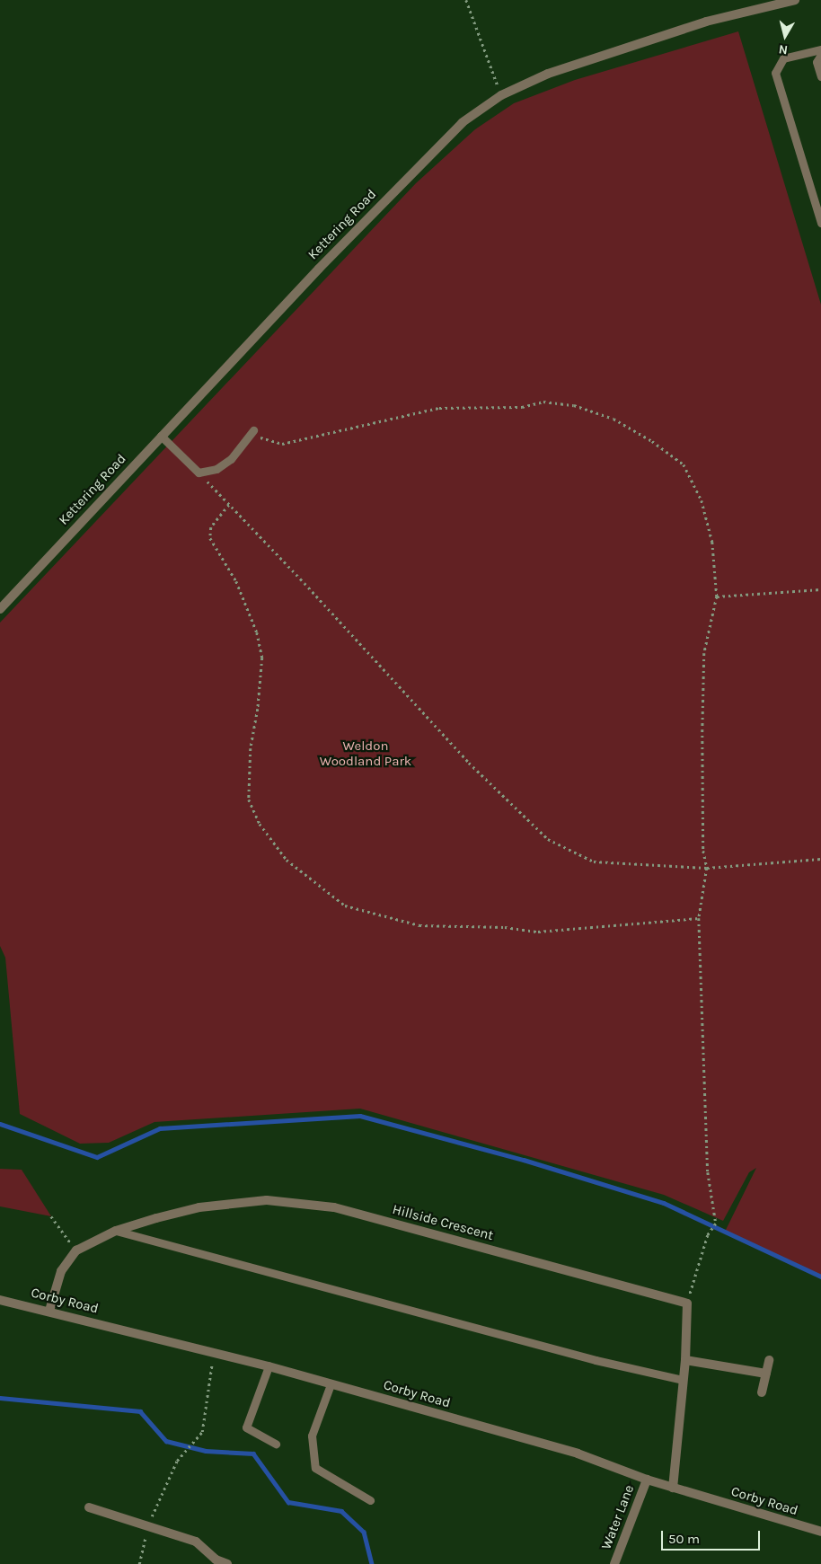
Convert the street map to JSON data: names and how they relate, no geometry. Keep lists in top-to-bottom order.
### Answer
{
  "streets": {
    "street": [
      "Kettering Road",
      "Hillside Crescent",
      "Corby Road",
      "Water Lane"
    ]
  },
  "crossings": [
    ["Hillside Crescent", "Corby Road"],
    ["Corby Road", "Water Lane"]
  ],
  "parks": ["Weldon Woodland Park"],
  "scale_bar": "50 m",
  "north": "bottom"
}
